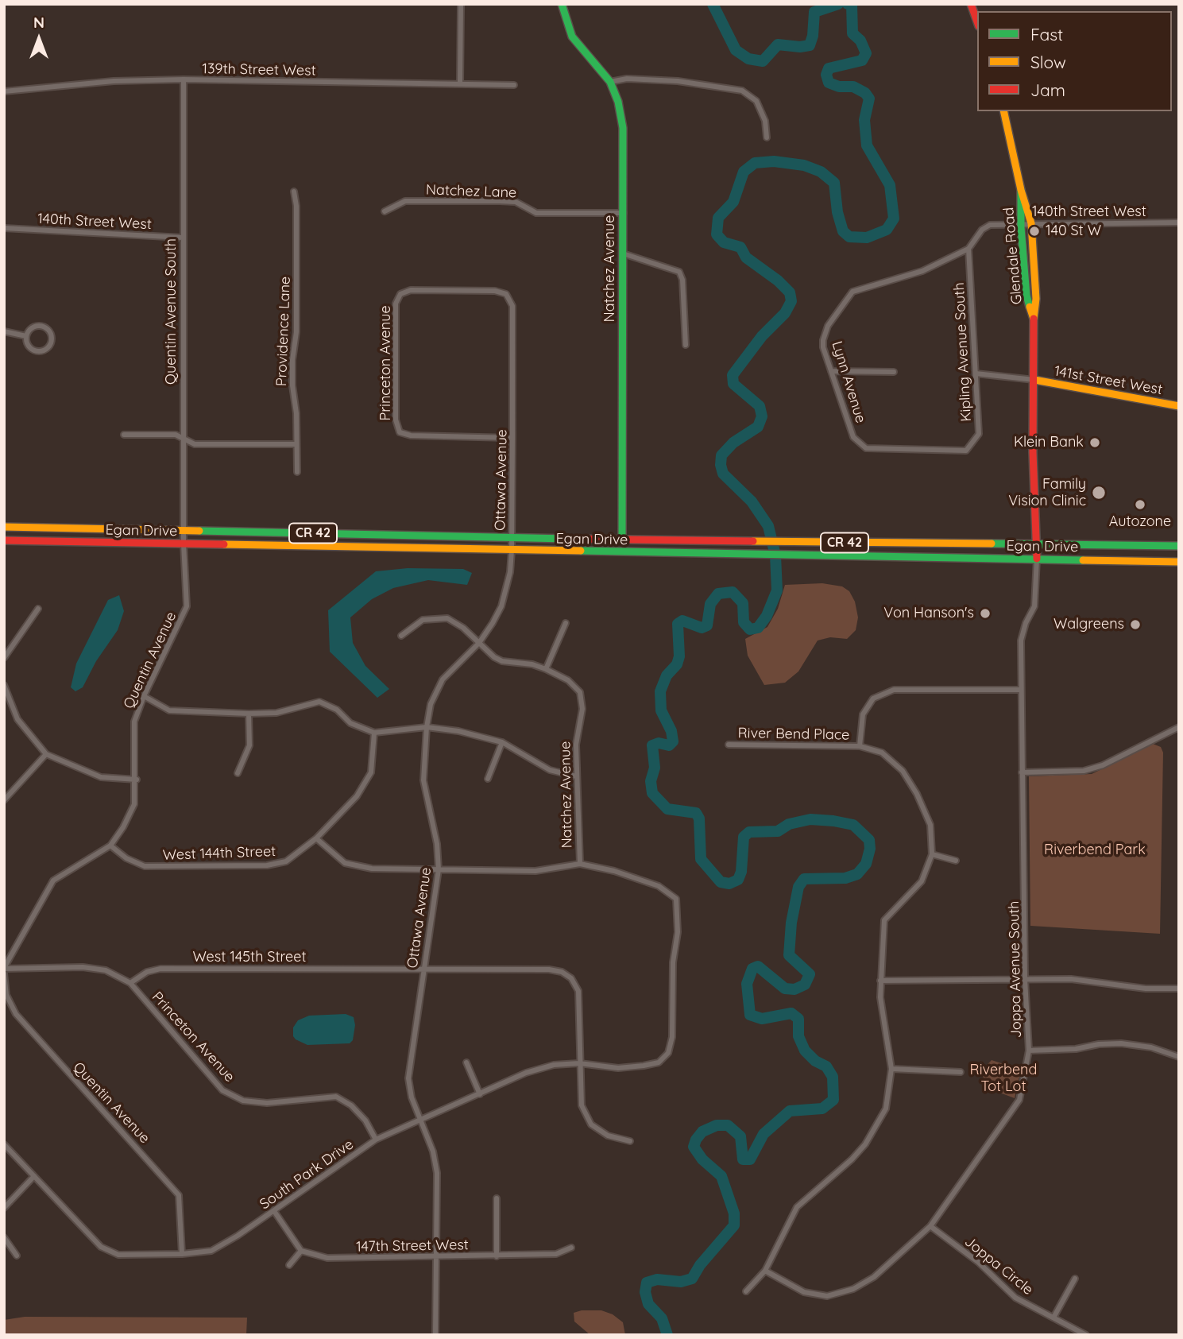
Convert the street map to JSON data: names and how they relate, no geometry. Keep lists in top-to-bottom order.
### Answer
{
  "streets": {
    "main road": [
      "Glendale Road",
      "Natchez Avenue",
      "141st Street West",
      "Egan Drive",
      "CR 42"
    ],
    "street": [
      "139th Street West",
      "Natchez Lane",
      "140th Street West",
      "Quentin Avenue South",
      "Providence Lane",
      "Kipling Avenue South",
      "Princeton Avenue",
      "Lynn Avenue",
      "Ottawa Avenue",
      "Quentin Avenue",
      "River Bend Place",
      "West 144th Street",
      "West 145th Street",
      "Joppa Avenue South",
      "South Park Drive",
      "147th Street West",
      "Joppa Circle"
    ]
  },
  "crossings": [
    ["139th Street West", "Quentin Avenue South"],
    ["Natchez Lane", "Natchez Avenue"],
    ["140th Street West", "Glendale Road"],
    ["140th Street West", "Quentin Avenue South"],
    ["140th Street West", "Kipling Avenue South"],
    ["140th Street West", "Lynn Avenue"],
    ["Glendale Road", "141st Street West"],
    ["Glendale Road", "Egan Drive"],
    ["Glendale Road", "Joppa Avenue South"],
    ["Natchez Avenue", "Egan Drive"],
    ["Natchez Avenue", "South Park Drive"],
    ["Quentin Avenue South", "Egan Drive"],
    ["Quentin Avenue South", "Quentin Avenue"],
    ["Kipling Avenue South", "Lynn Avenue"],
    ["Princeton Avenue", "Ottawa Avenue"],
    ["Princeton Avenue", "West 145th Street"],
    ["Princeton Avenue", "South Park Drive"],
    ["Ottawa Avenue", "Egan Drive"],
    ["Ottawa Avenue", "West 145th Street"],
    ["Ottawa Avenue", "South Park Drive"],
    ["Ottawa Avenue", "147th Street West"],
    ["Egan Drive", "Quentin Avenue"],
    ["Egan Drive", "Joppa Avenue South"],
    ["Quentin Avenue", "West 144th Street"],
    ["Quentin Avenue", "South Park Drive"],
    ["River Bend Place", "Joppa Avenue South"],
    ["West 145th Street", "South Park Drive"],
    ["Joppa Avenue South", "Joppa Circle"]
  ],
  "parks": ["Riverbend Park", "Riverbend Tot Lot"],
  "places": [
    "140 St W",
    "Klein Bank",
    "Family Vision Clinic",
    "Autozone",
    "Von Hanson's",
    "Walgreens"
  ],
  "legend": ["Fast", "Slow", "Jam"],
  "north": "top"
}
